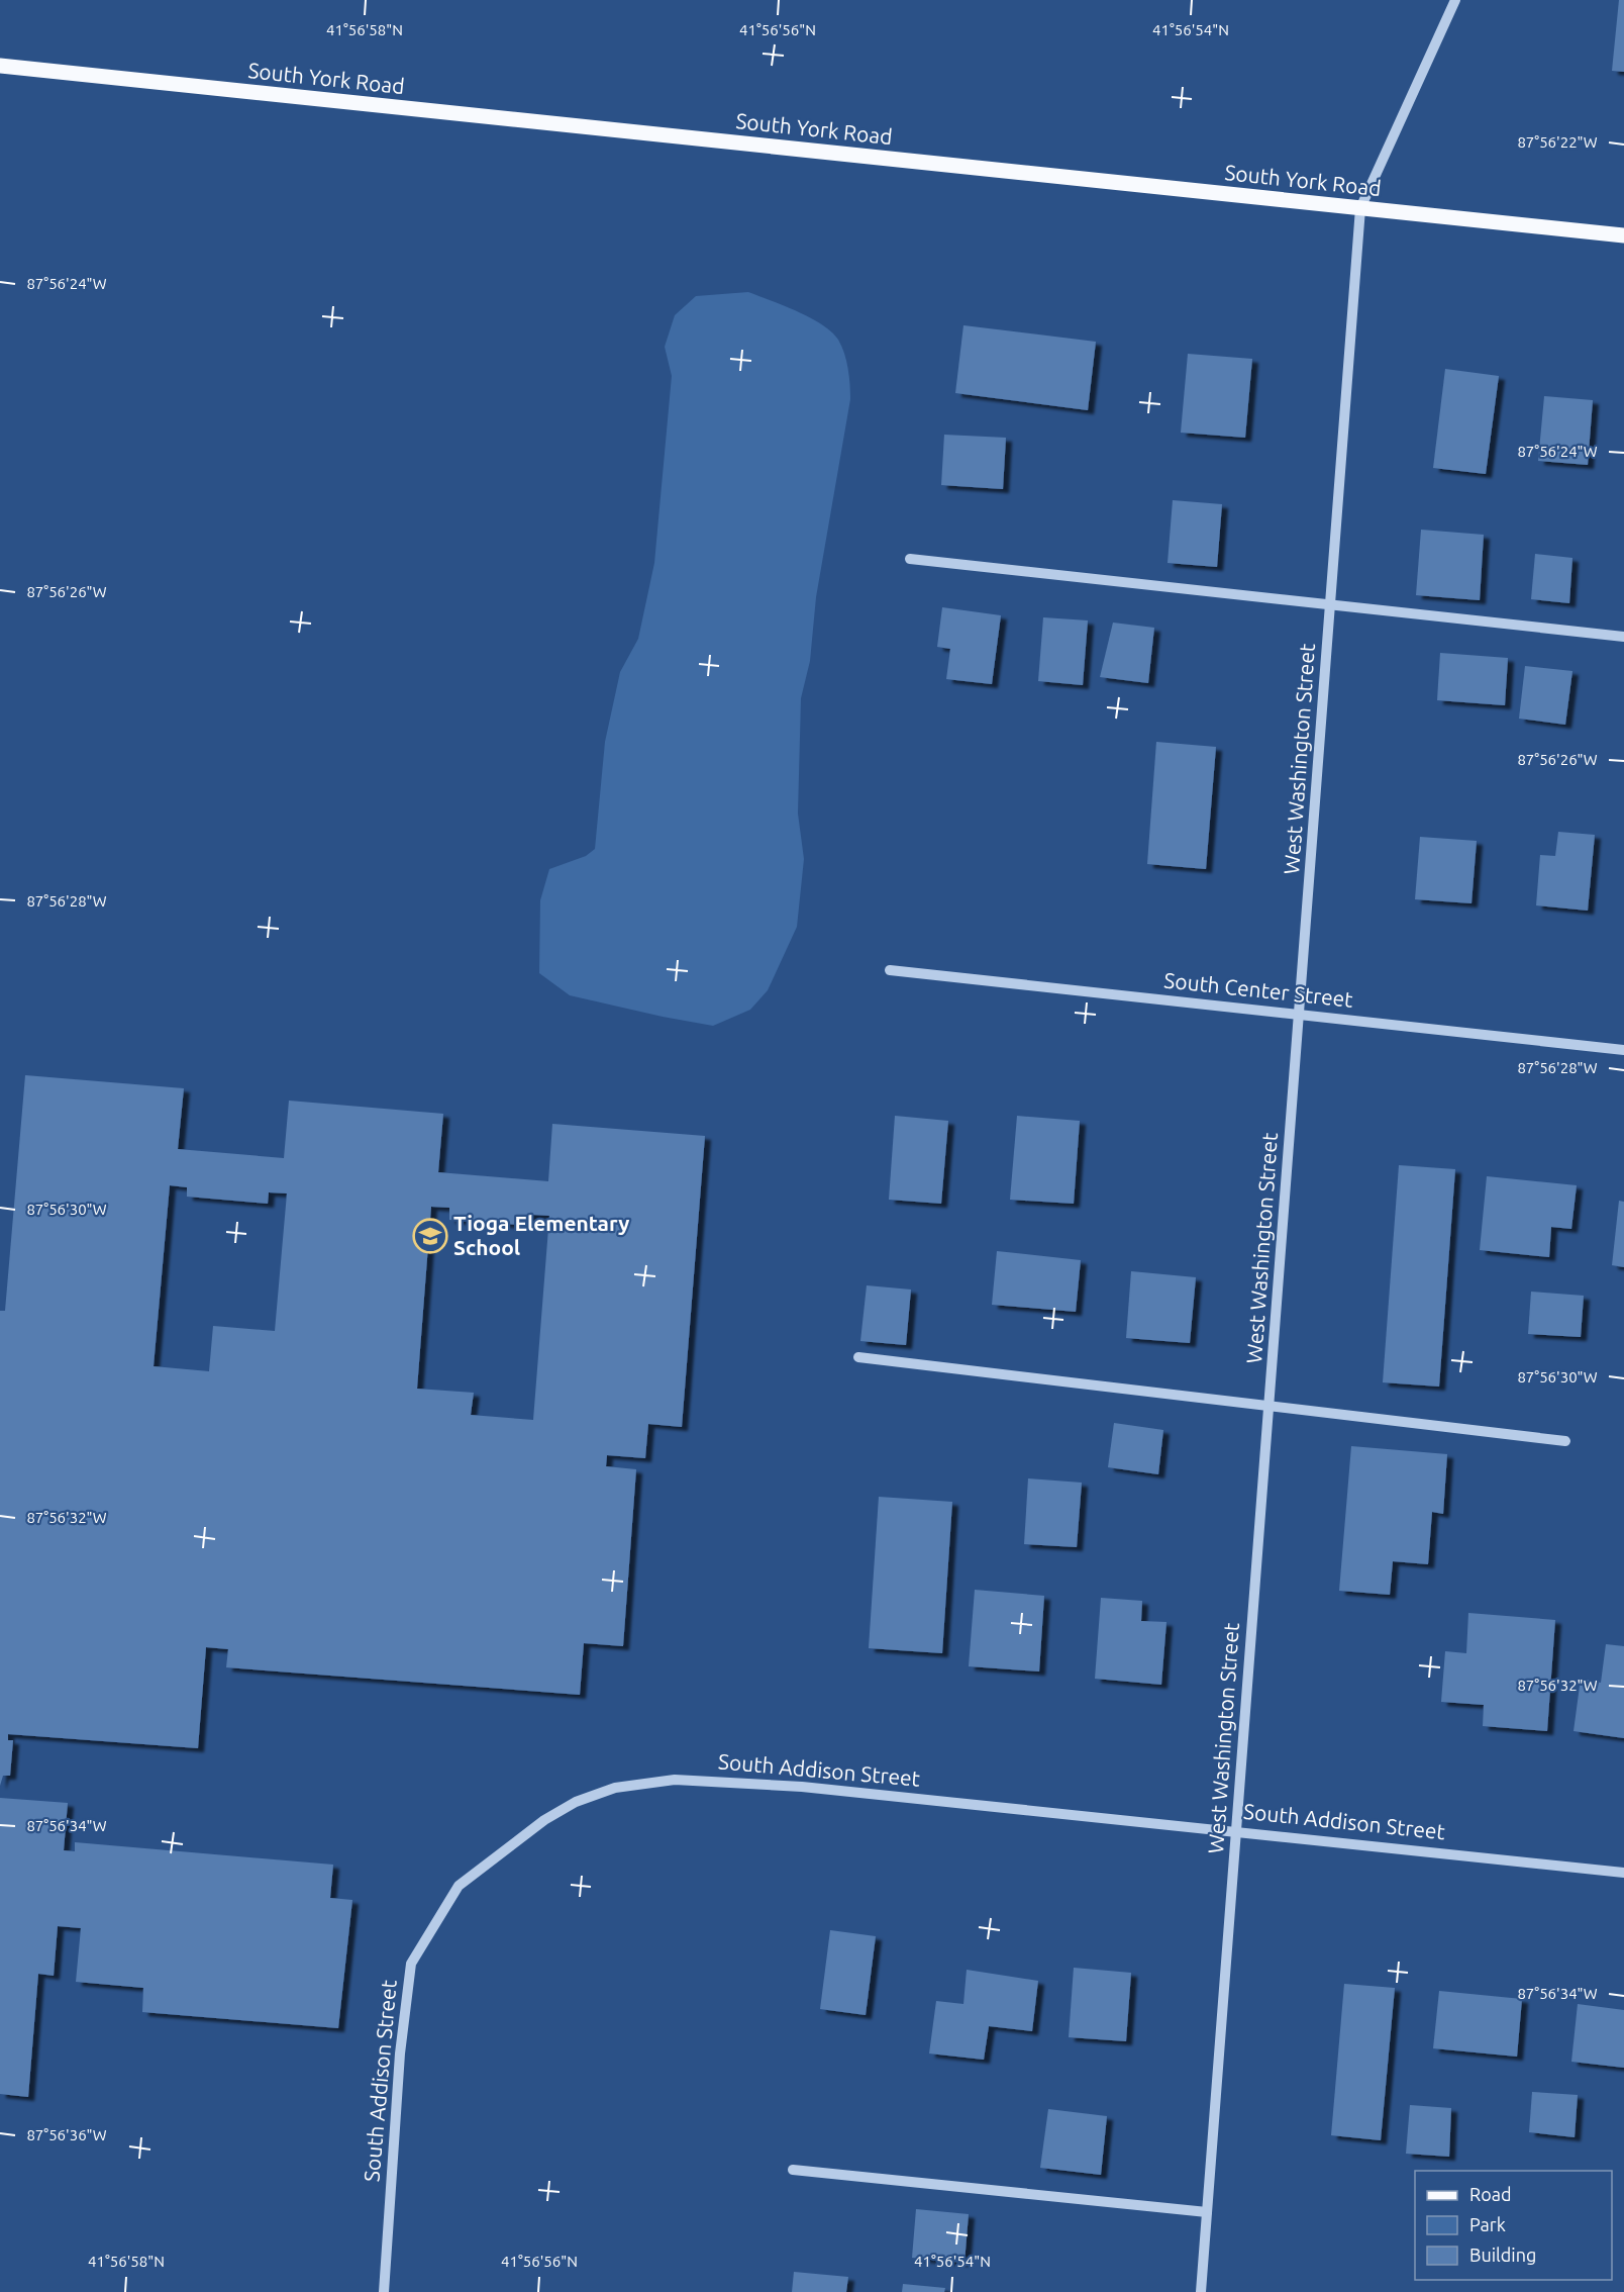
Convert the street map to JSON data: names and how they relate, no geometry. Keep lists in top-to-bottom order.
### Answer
{
  "streets": {
    "main road": ["South York Road"],
    "street": ["West Washington Street", "South Center Street", "South Addison Street"]
  },
  "crossings": [
    ["South York Road", "West Washington Street"],
    ["West Washington Street", "South Center Street"],
    ["West Washington Street", "South Addison Street"]
  ],
  "places": {
    "school or university": ["Tioga Elementary School"]
  },
  "legend": ["Road", "Park", "Building"],
  "coordinates": [
    "41°56'58\"N",
    "41°56'56\"N",
    "41°56'54\"N",
    "87°56'22\"W",
    "87°56'24\"W",
    "87°56'26\"W",
    "87°56'28\"W",
    "87°56'30\"W",
    "87°56'32\"W",
    "87°56'34\"W",
    "87°56'36\"W"
  ]
}
